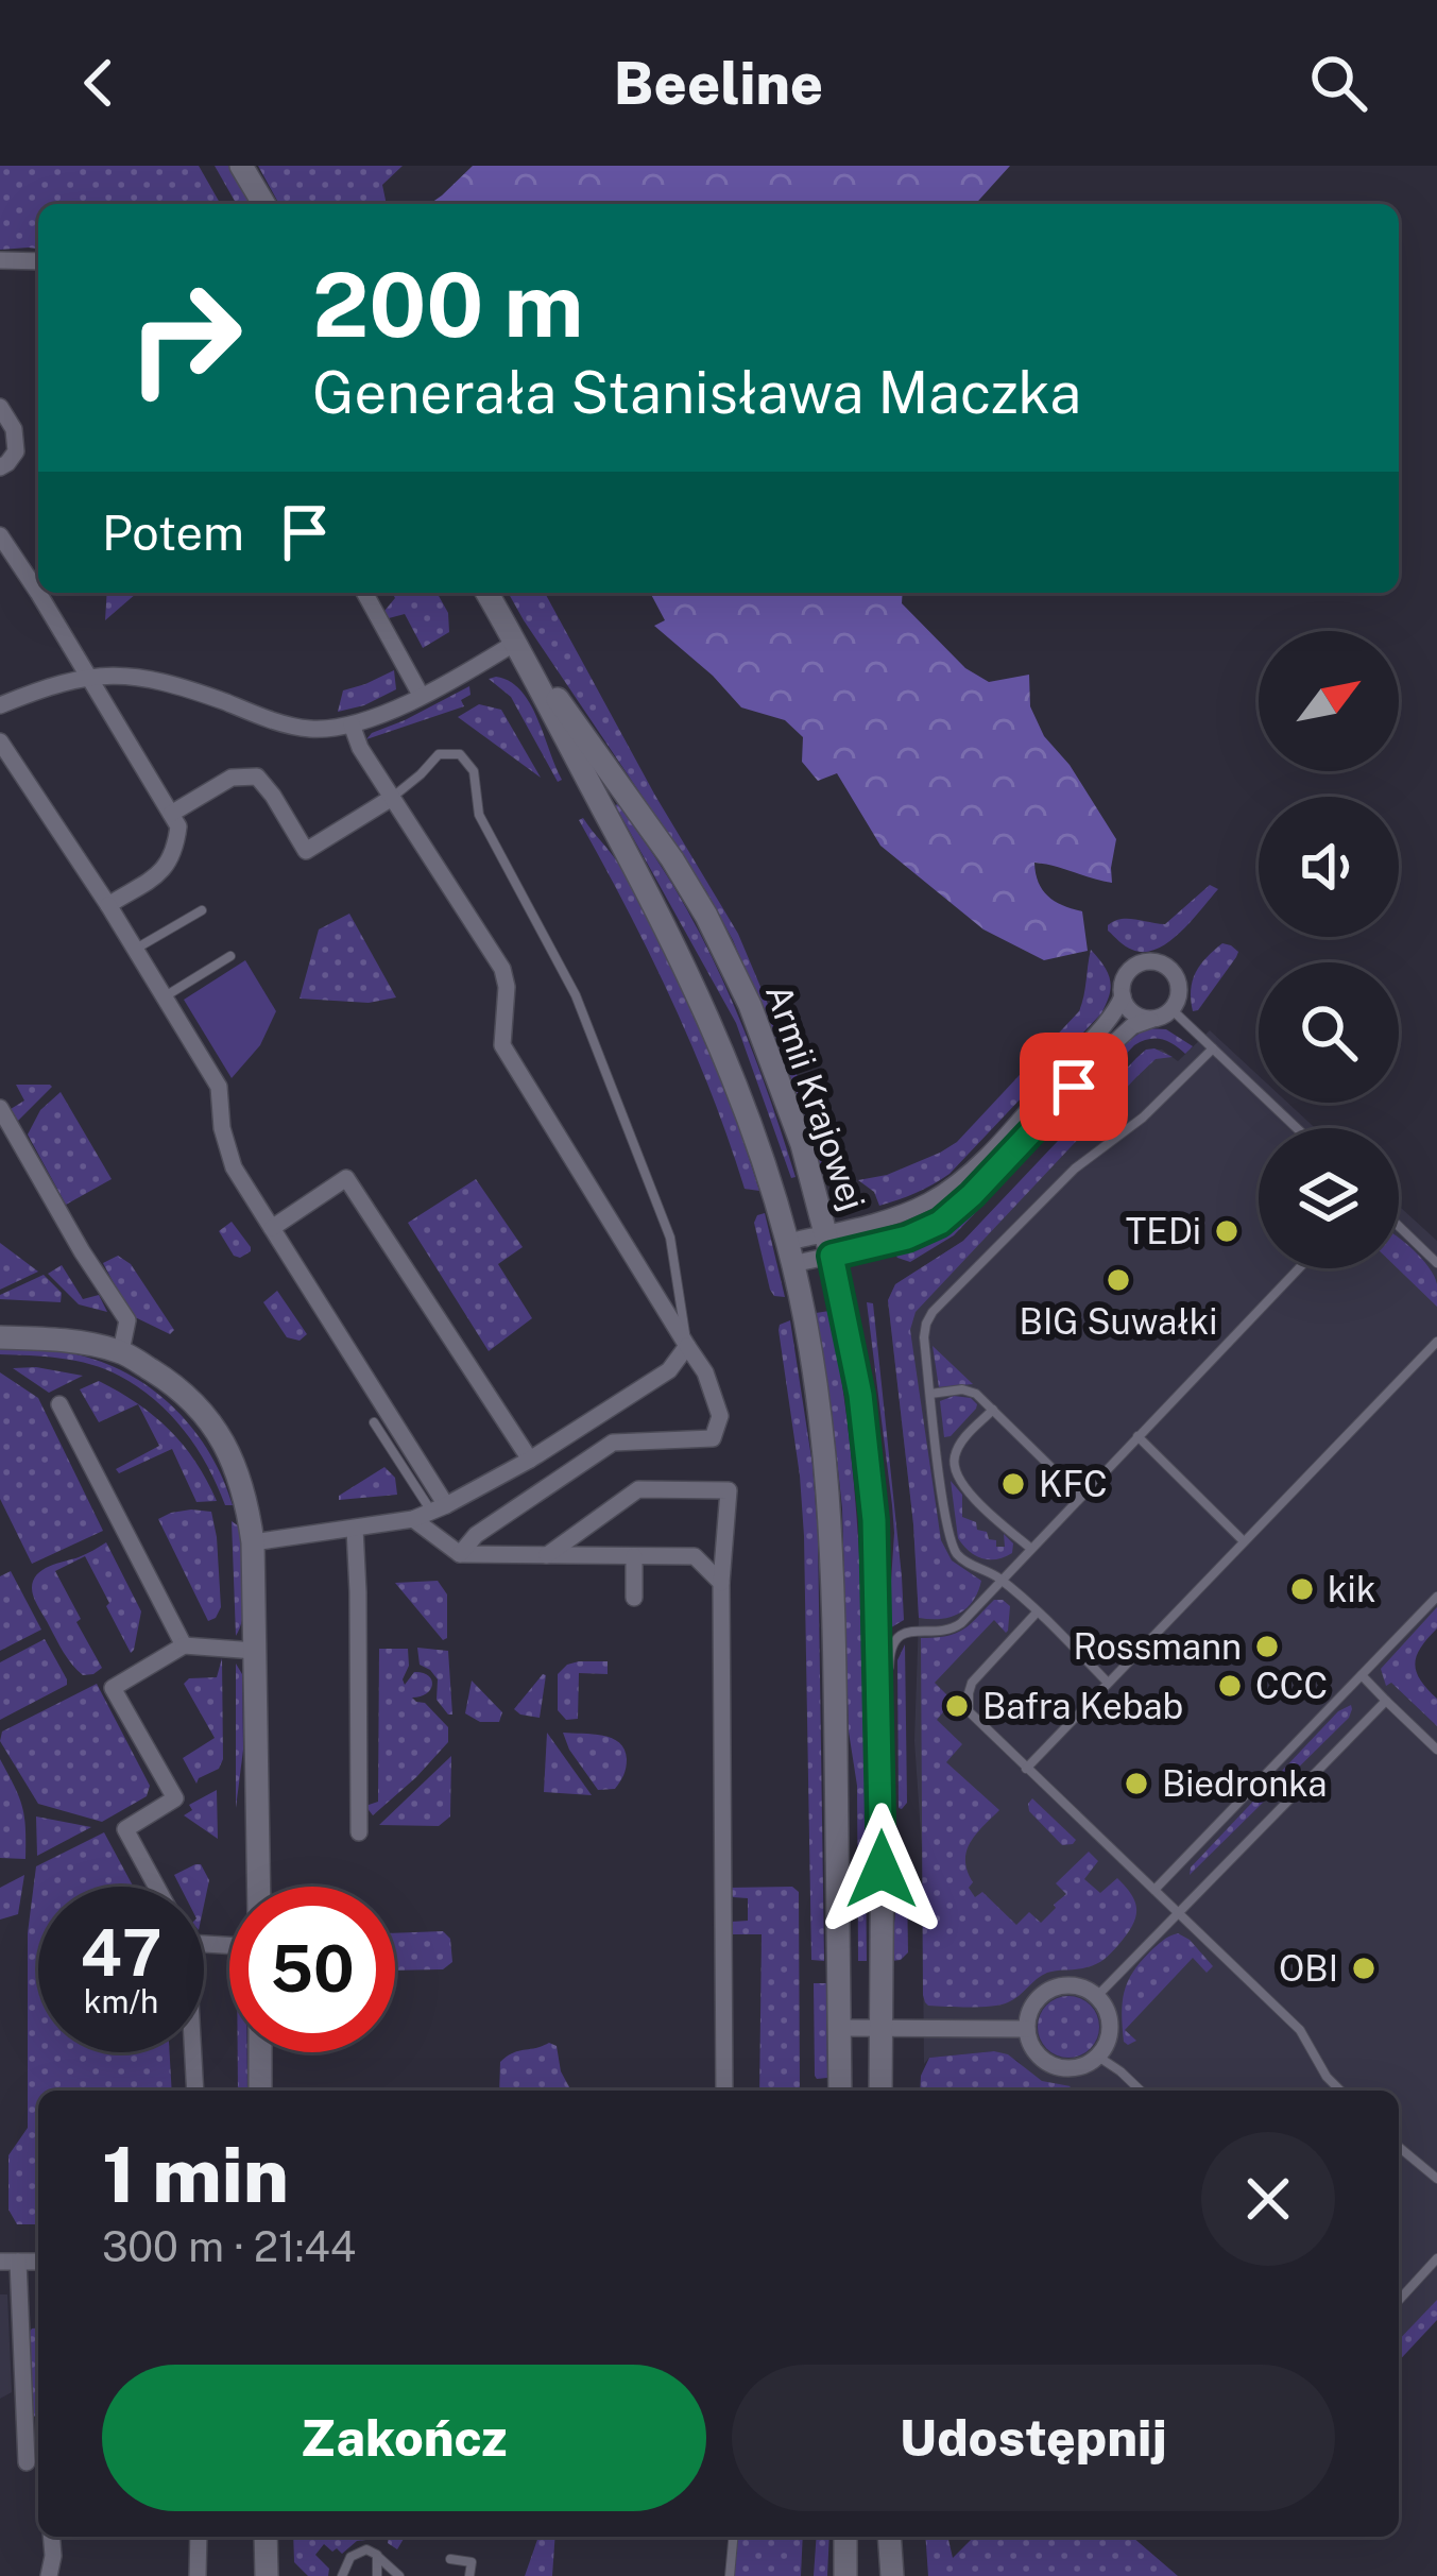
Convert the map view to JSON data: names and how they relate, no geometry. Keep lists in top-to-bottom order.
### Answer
{
  "streets": {
    "main road": ["Armii Krajowej"]
  },
  "places": [
    "TEDi",
    "BIG Suwałki",
    "KFC",
    "kik",
    "Rossmann",
    "CCC",
    "Bafra Kebab",
    "Biedronka",
    "OBI"
  ],
  "north": "top right",
  "page": {
    "header": "Beeline",
    "turn": ["200 m", "Generała Stanisława Maczka"],
    "then": "Potem",
    "speed": "47 km/h",
    "limit": "50",
    "heading": ["1 min", "300 m · 21:44"],
    "buttons": ["Zakończ", "Udostępnij"]
  }
}
